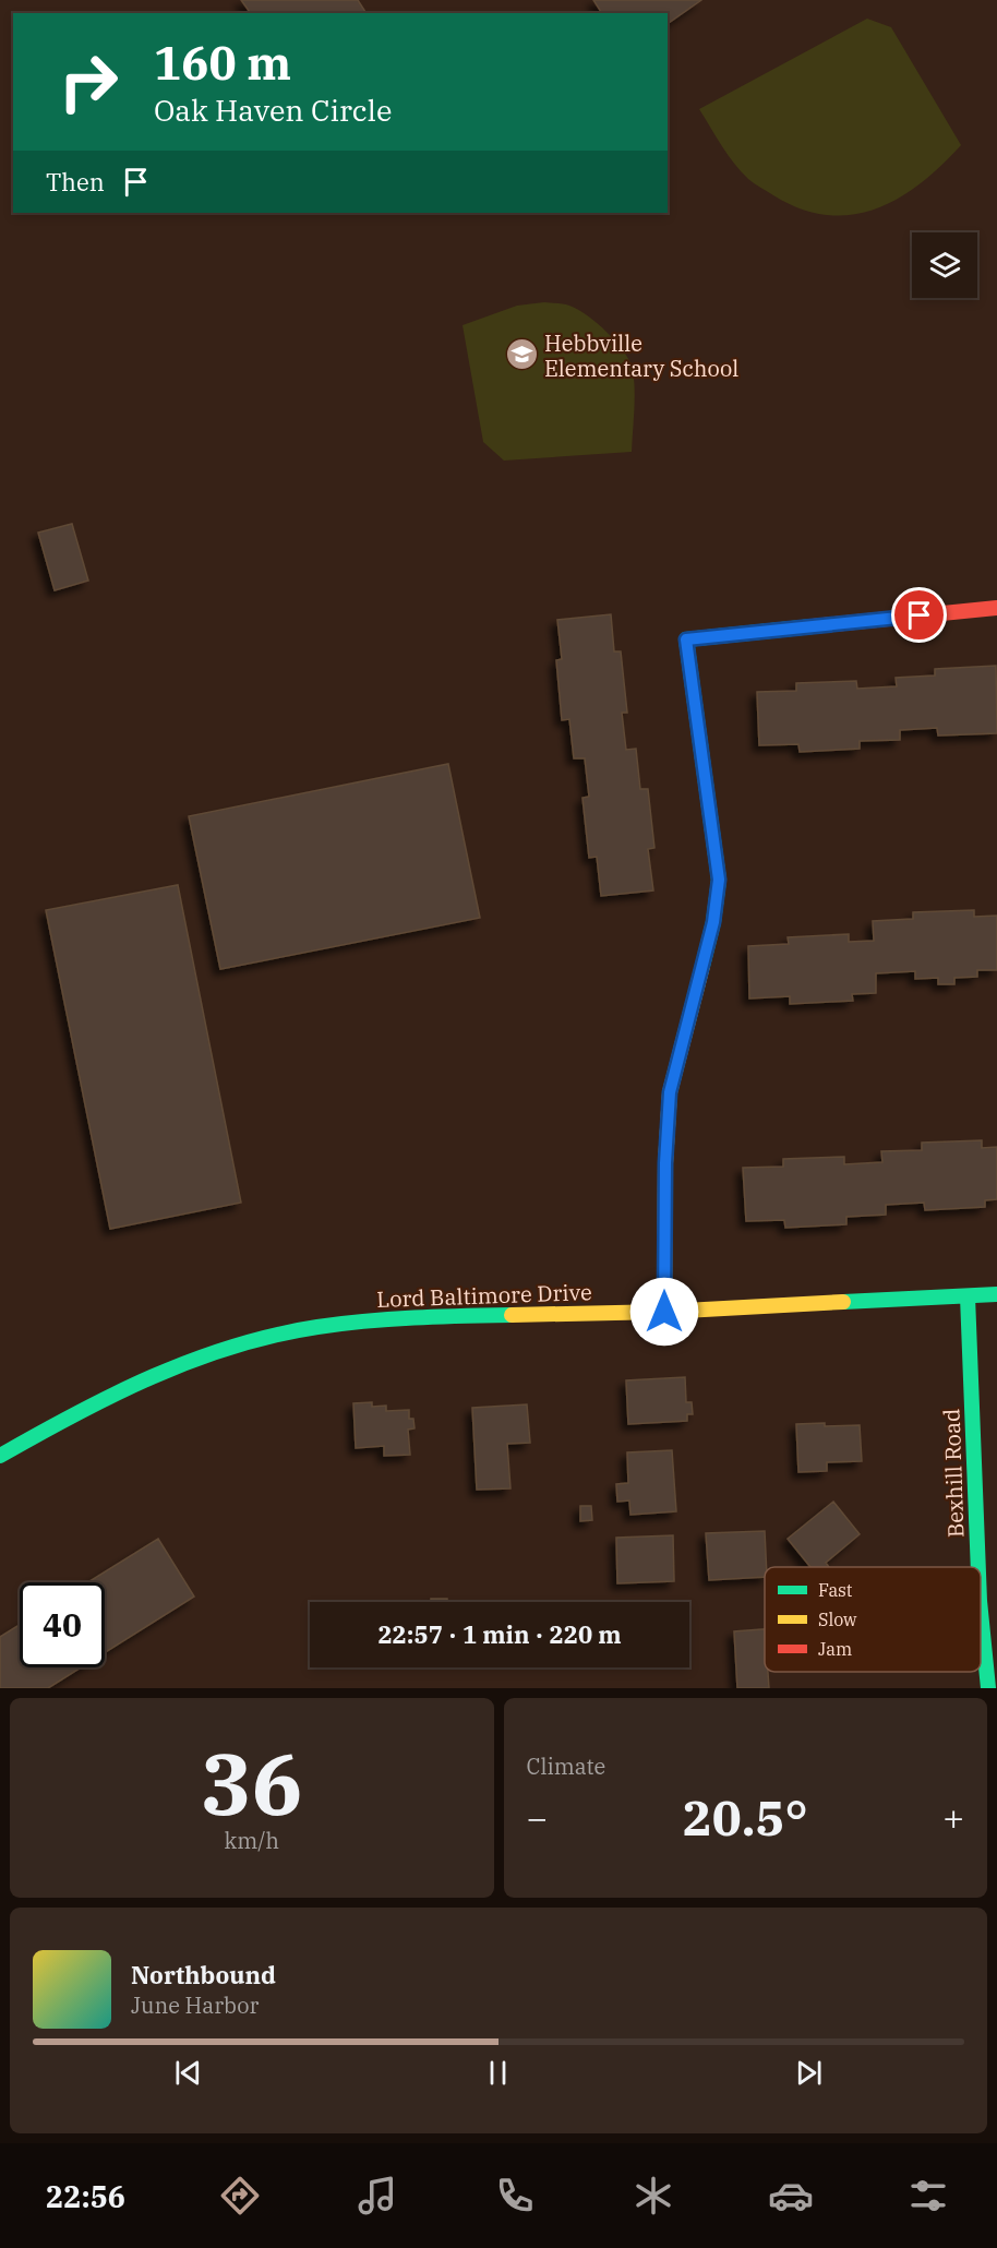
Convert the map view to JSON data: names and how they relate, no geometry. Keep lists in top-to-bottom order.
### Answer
{
  "streets": {
    "street": ["Lord Baltimore Drive", "Bexhill Road"]
  },
  "crossings": [
    ["Lord Baltimore Drive", "Bexhill Road"]
  ],
  "places": {
    "school or university": ["Hebbville Elementary School"]
  },
  "legend": ["Fast", "Slow", "Jam"],
  "page": {
    "turn": ["160 m", "Oak Haven Circle"],
    "then": "Then",
    "limit": "40",
    "trip": "22:57 · 1 min · 220 m",
    "tile": [
      ["36", "km/h"],
      "Climate"
    ],
    "heat": ["−", "20.5°", "+"],
    "song": ["Northbound", "June Harbor"],
    "tabs": "22:56"
  }
}
